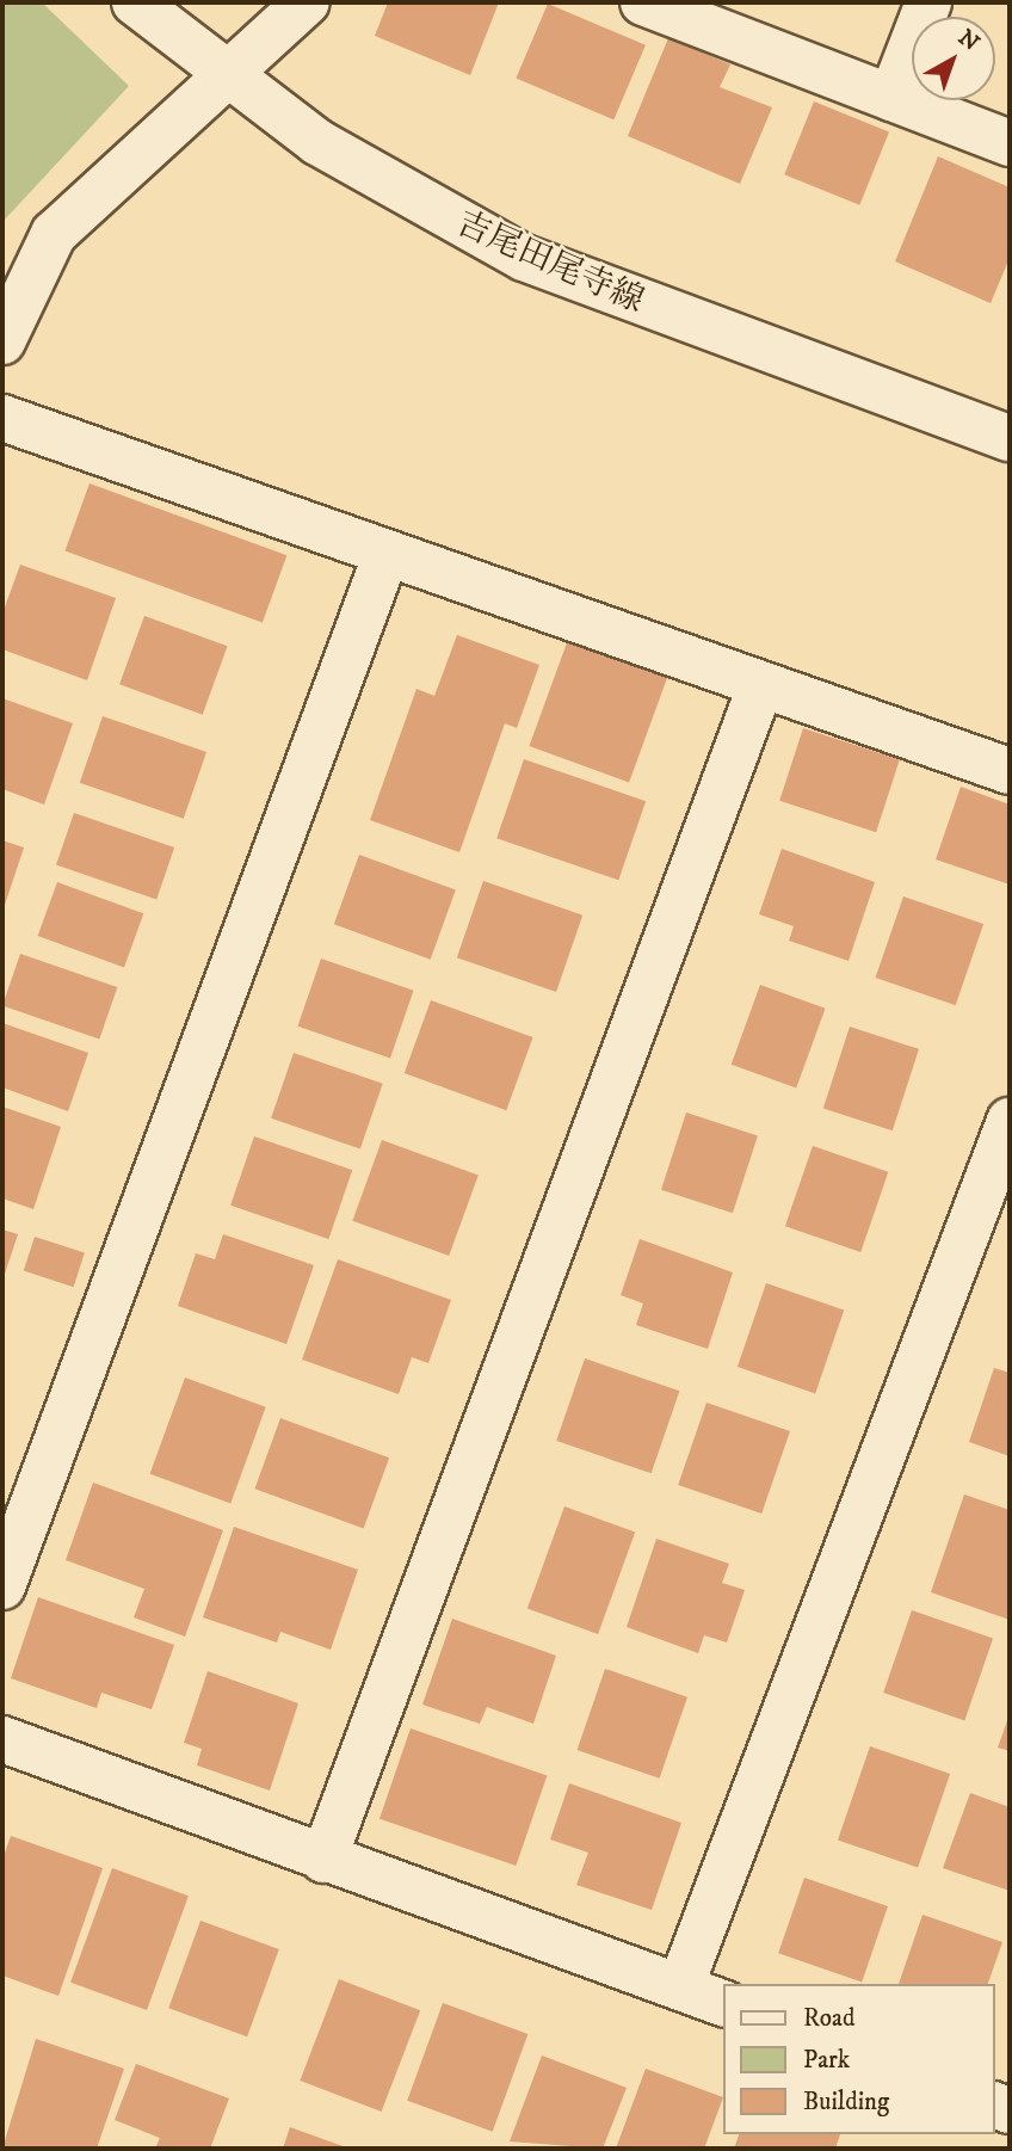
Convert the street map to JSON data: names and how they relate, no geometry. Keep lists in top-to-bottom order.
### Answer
{
  "streets": {
    "street": ["吉尾田尾寺線"]
  },
  "legend": ["Road", "Park", "Building"],
  "north": "top right"
}
